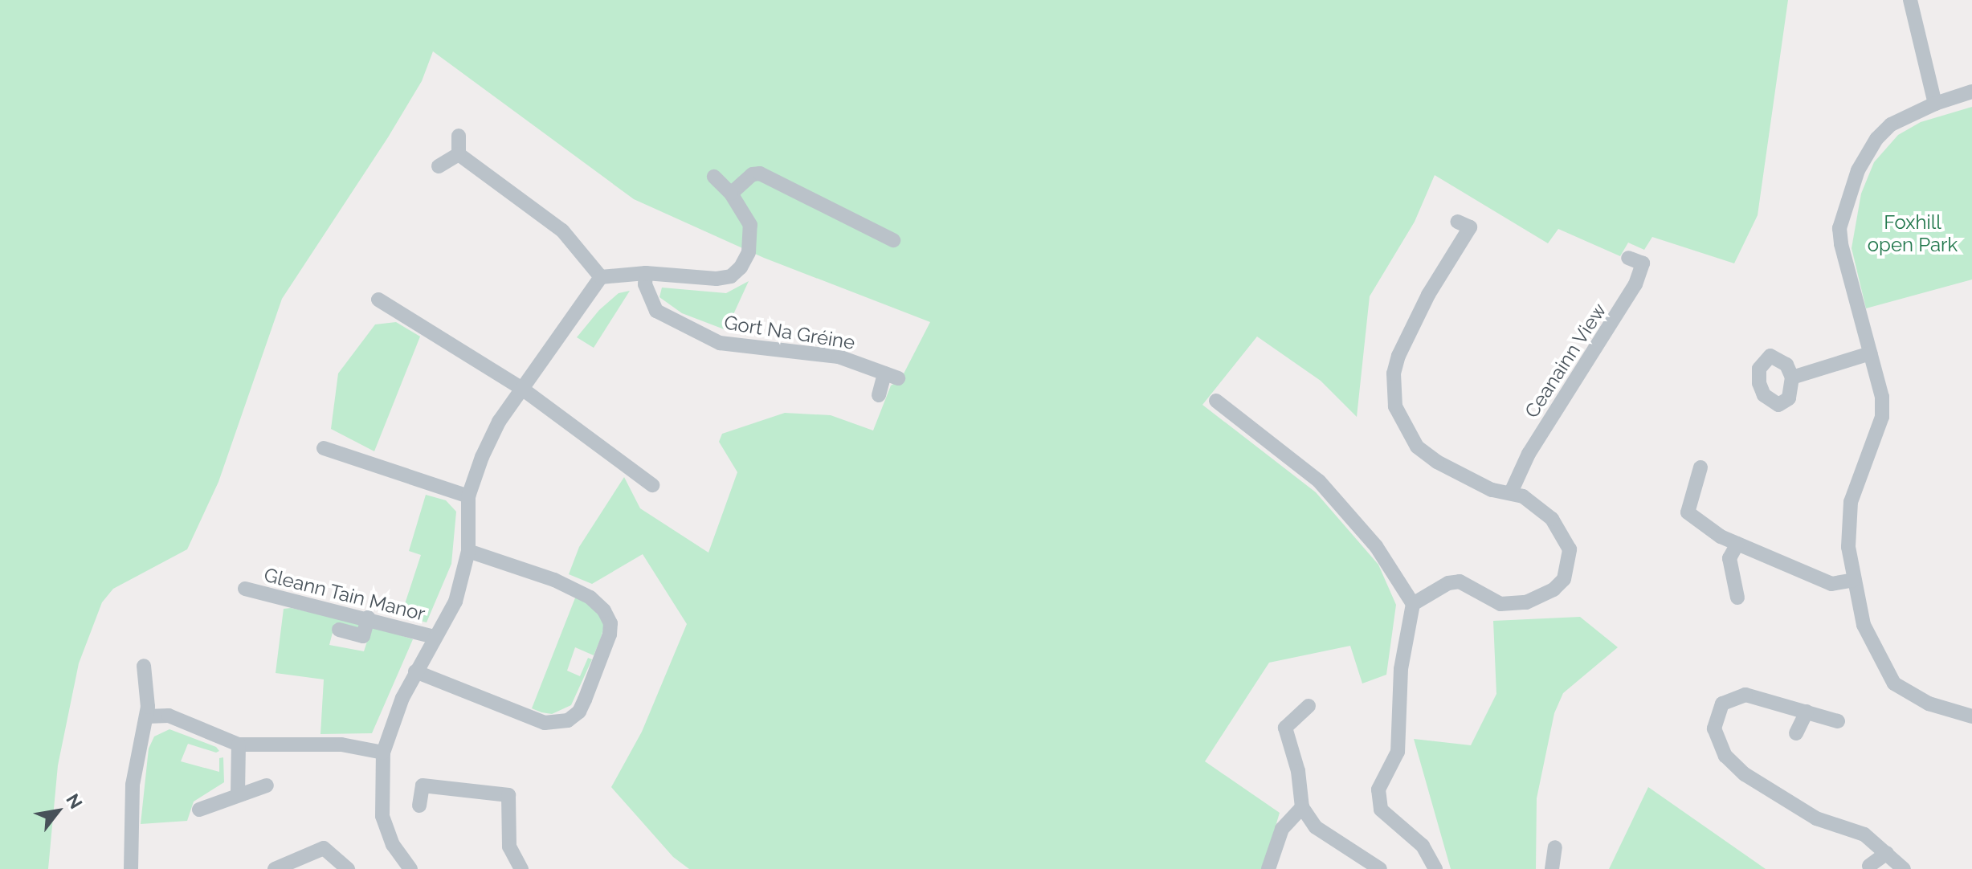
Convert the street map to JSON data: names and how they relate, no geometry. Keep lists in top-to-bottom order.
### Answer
{
  "streets": {
    "street": ["Gort Na Gréine", "Ceanainn View", "Gleann Tain Manor"]
  },
  "parks": ["Foxhill open Park"],
  "north": "top right"
}
